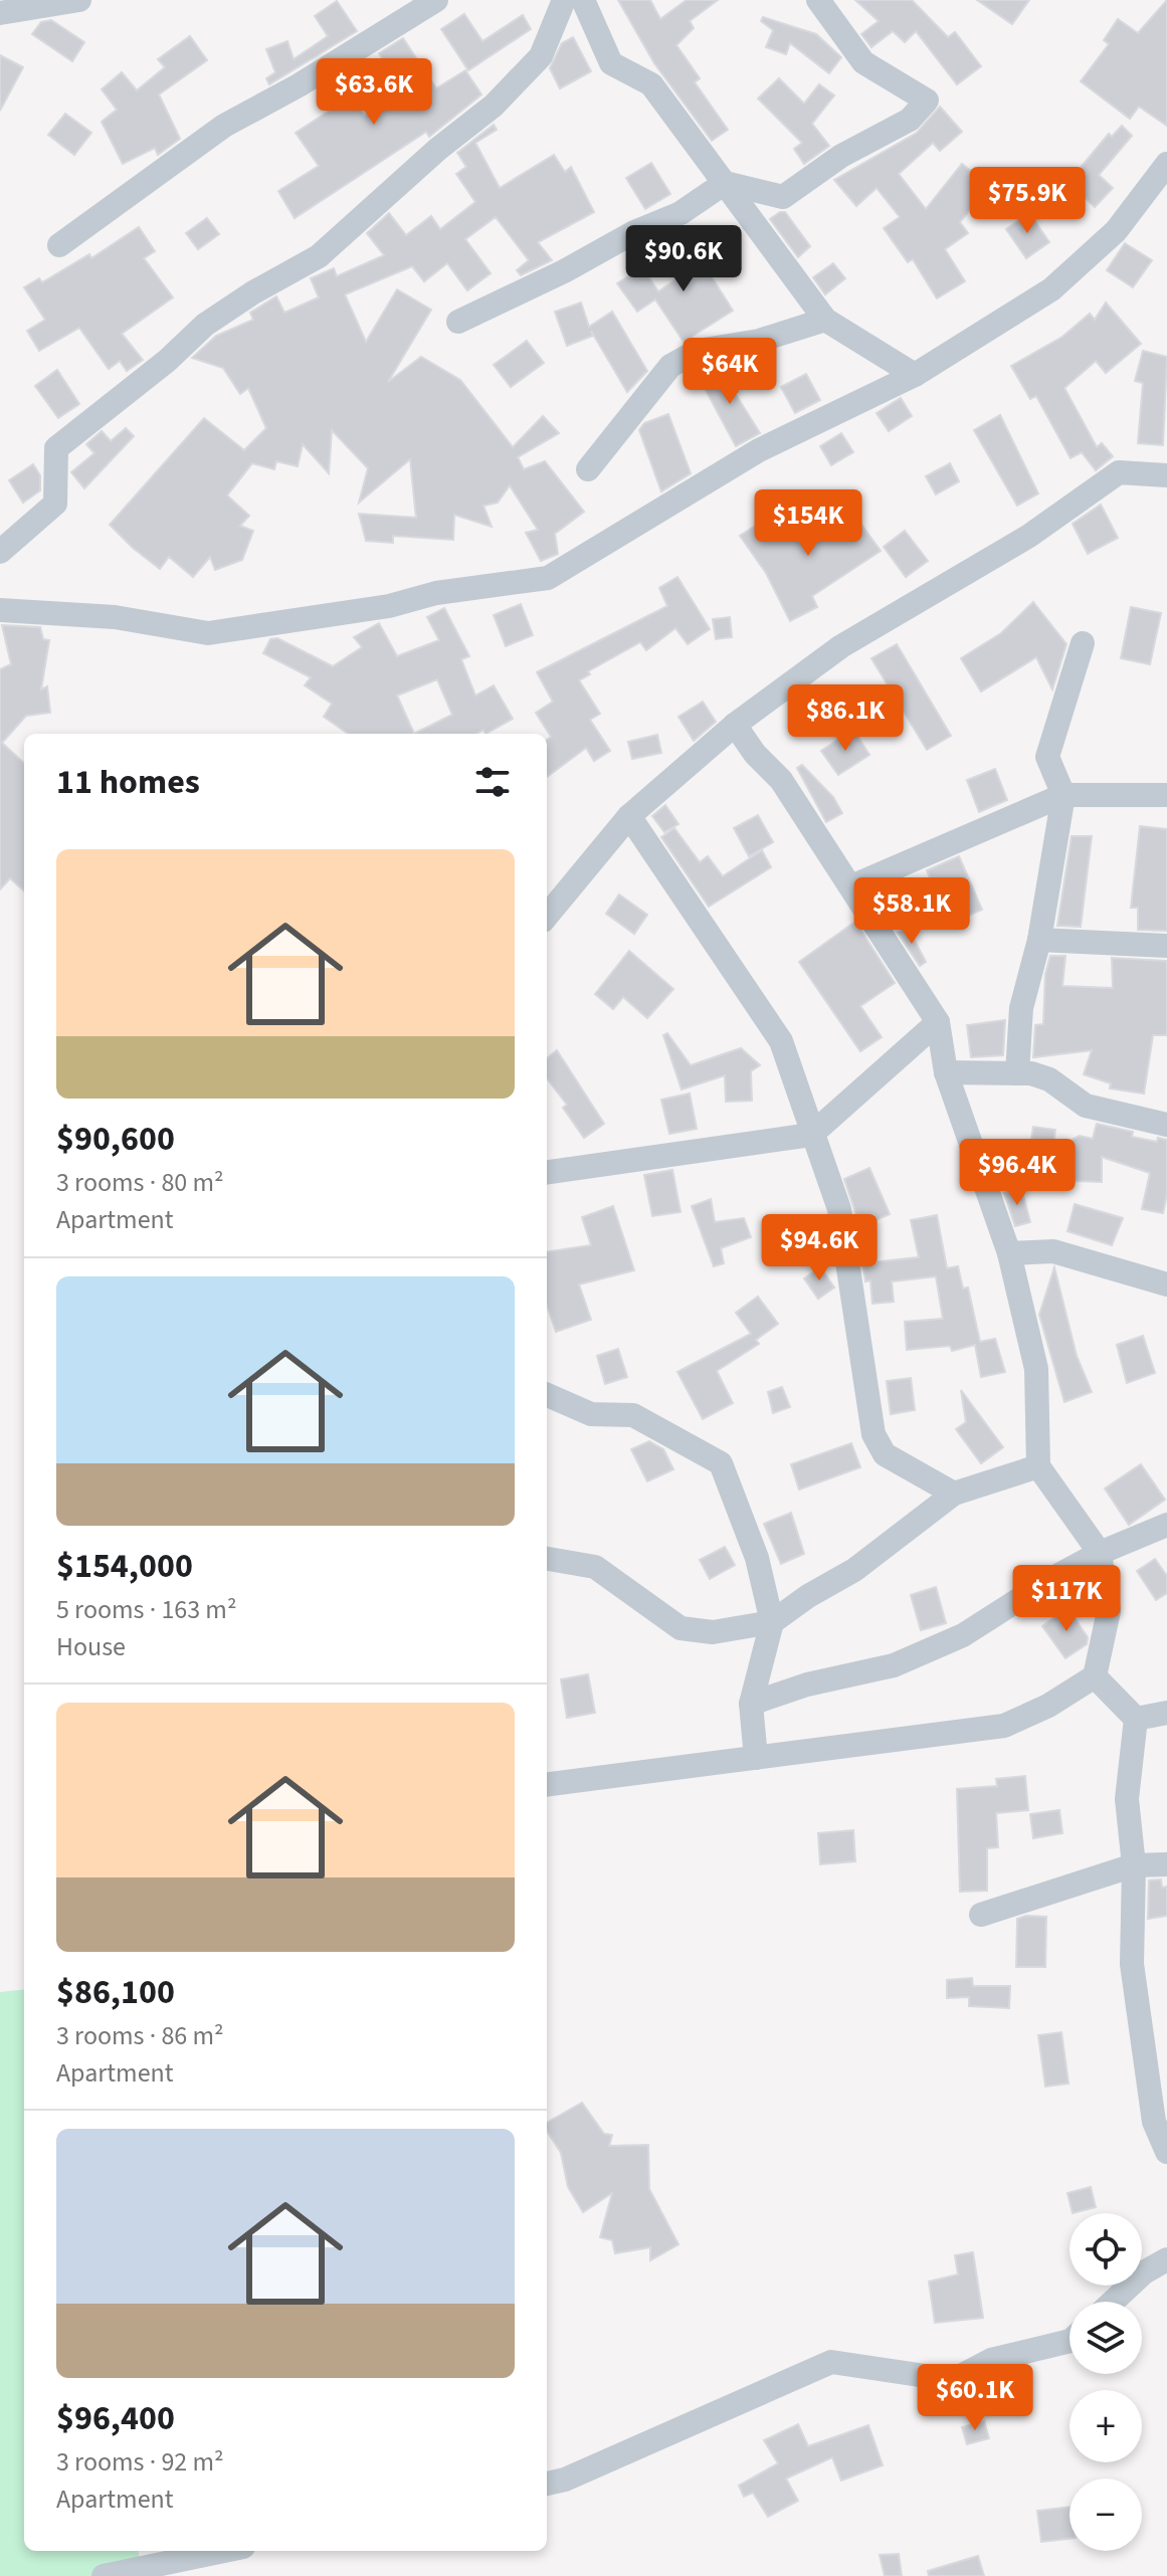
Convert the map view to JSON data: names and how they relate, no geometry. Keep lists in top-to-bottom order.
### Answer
{
  "page": {
    "price": [
      "$63.6K",
      "$75.9K",
      "$90.6K",
      "$64K",
      "$154K",
      "$86.1K",
      "$58.1K",
      "$96.4K",
      "$94.6K",
      "$117K",
      "$60.1K"
    ],
    "heading": "11 homes",
    "list": [
      {
        "name": "$90,600",
        "note": "3 rooms · 80 m² · Apartment"
      },
      {
        "name": "$154,000",
        "note": "5 rooms · 163 m² · House"
      },
      {
        "name": "$86,100",
        "note": "3 rooms · 86 m² · Apartment"
      },
      {
        "name": "$96,400",
        "note": "3 rooms · 92 m² · Apartment"
      }
    ],
    "map_buttons": ["+", "−"]
  }
}
